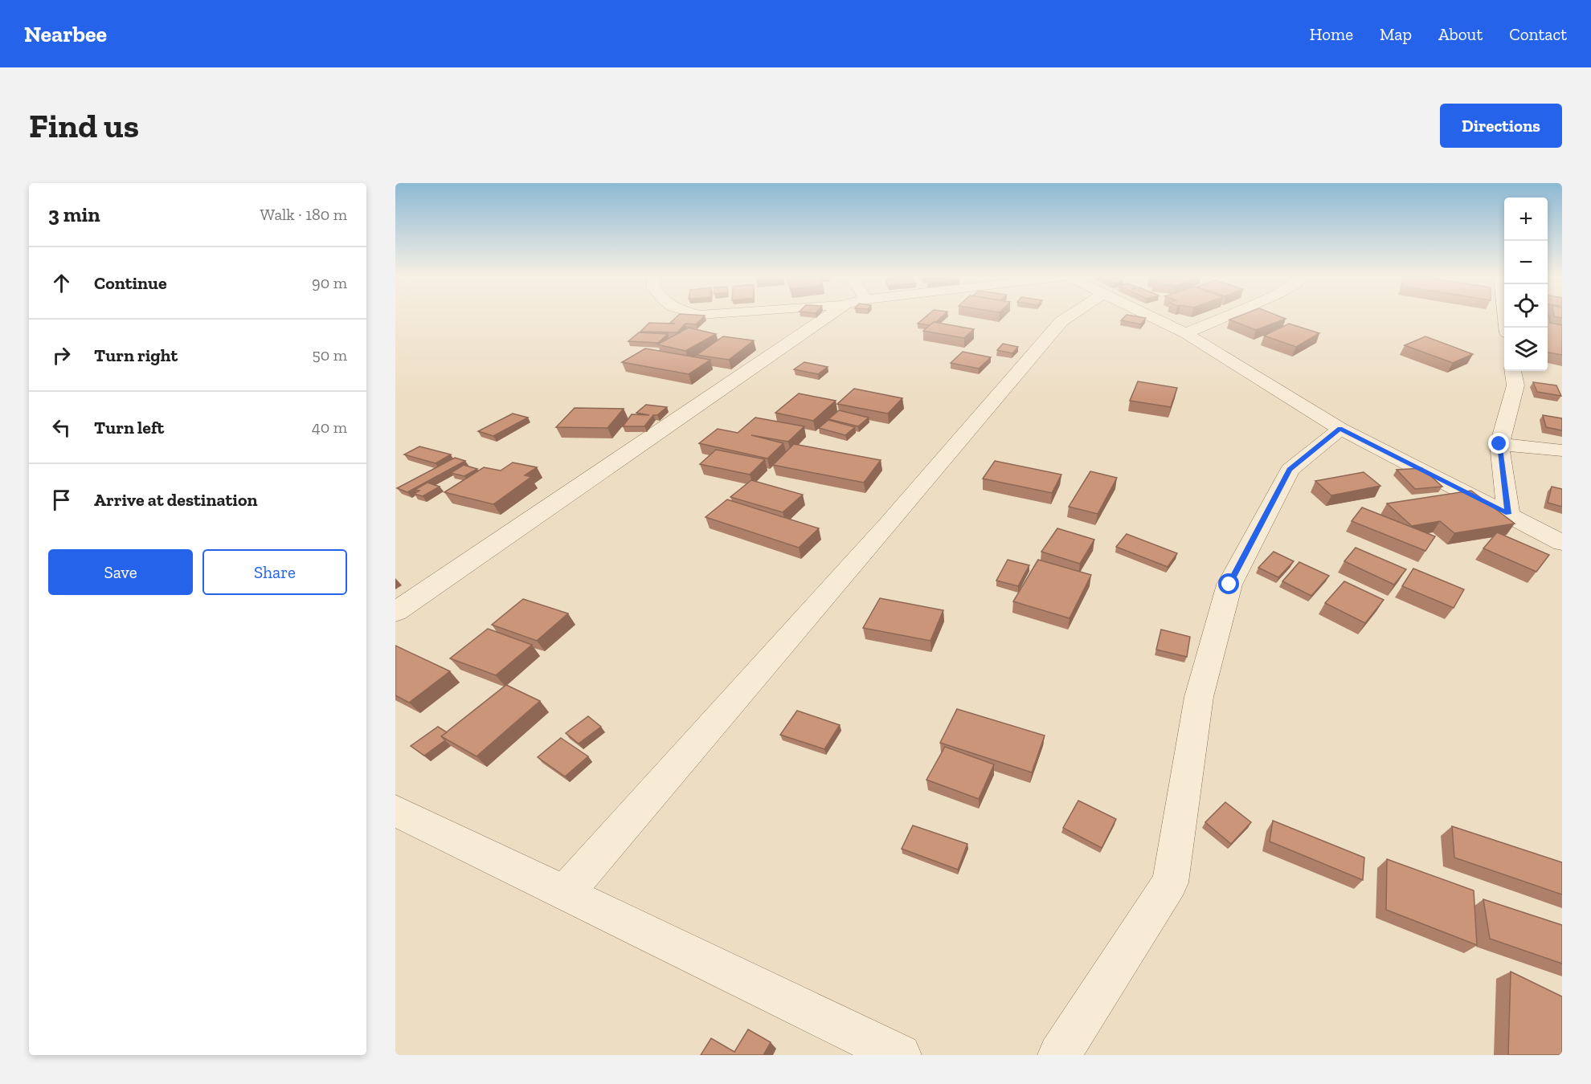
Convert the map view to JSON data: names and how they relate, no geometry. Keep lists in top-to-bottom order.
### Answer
{
  "page": {
    "header": "Nearbee",
    "nav": [
      "Home",
      "Map",
      "About",
      "Contact"
    ],
    "buttons": [
      "Directions",
      ["Save", "Share"]
    ],
    "title": "Find us",
    "heading": ["3 min", "Walk · 180 m"],
    "map_buttons": ["+", "−"],
    "list": [
      ["Continue", "90 m"],
      ["Turn right", "50 m"],
      ["Turn left", "40 m"],
      "Arrive at destination"
    ]
  }
}
